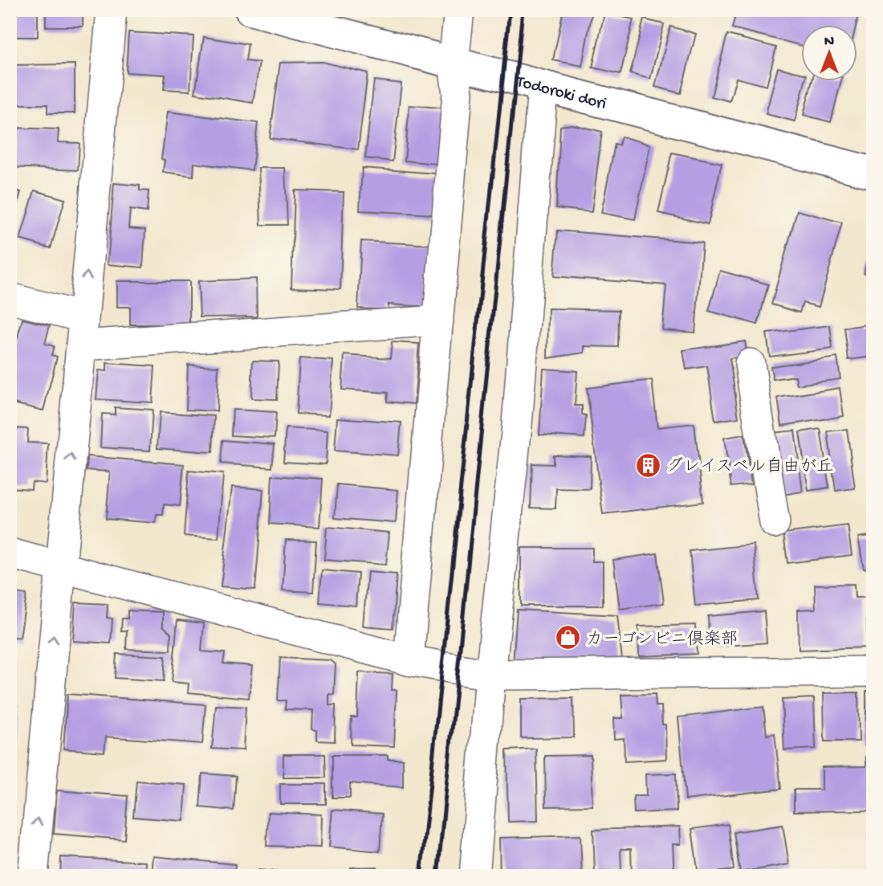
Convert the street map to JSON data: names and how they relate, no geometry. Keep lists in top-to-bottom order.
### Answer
{
  "streets": {
    "street": ["Todoroki dori"]
  },
  "places": {
    "building": ["グレイスベル自由が丘"],
    "shop": ["カーゴンビニ倶楽部"]
  },
  "north": "top"
}
